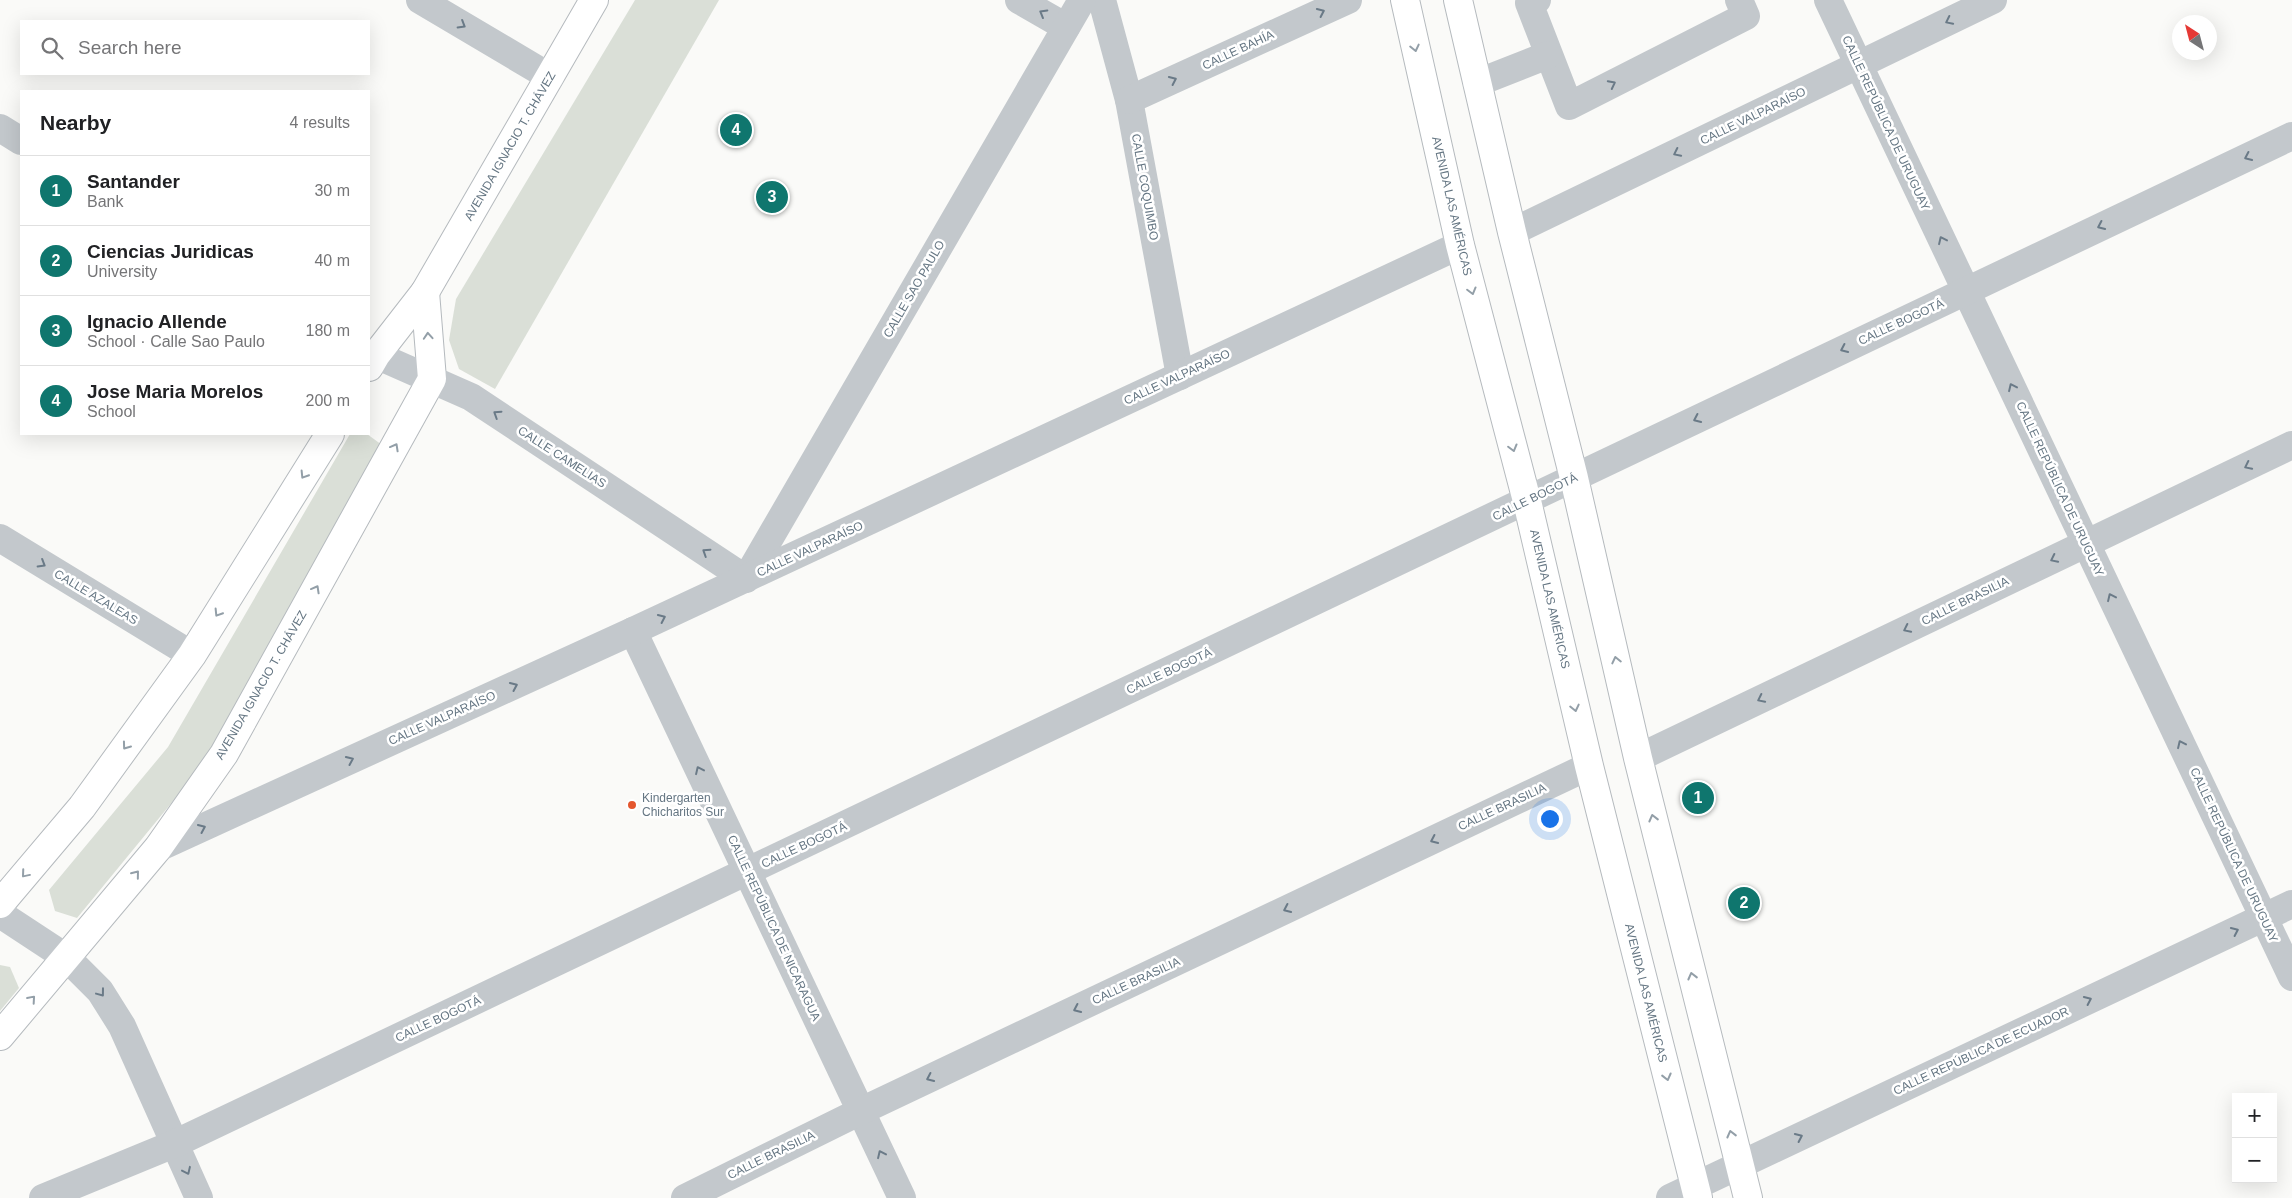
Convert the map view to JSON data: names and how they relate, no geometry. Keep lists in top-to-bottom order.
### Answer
{
  "streets": {
    "main road": ["AVENIDA IGNACIO T. CHÁVEZ", "AVENIDA LAS AMÉRICAS"],
    "street": [
      "CALLE BAHÍA",
      "CALLE VALPARAÍSO",
      "CALLE REPÚBLICA DE URUGUAY",
      "CALLE COQUIMBO",
      "CALLE SAO PAULO",
      "CALLE BOGOTÁ",
      "CALLE CAMELIAS",
      "CALLE AZALEAS",
      "CALLE BRASILIA",
      "CALLE REPÚBLICA DE NICARAGUA",
      "CALLE REPÚBLICA DE ECUADOR"
    ]
  },
  "crossings": [
    ["CALLE BAHÍA", "CALLE COQUIMBO"],
    ["CALLE VALPARAÍSO", "CALLE REPÚBLICA DE URUGUAY"],
    ["CALLE VALPARAÍSO", "AVENIDA IGNACIO T. CHÁVEZ"],
    ["CALLE VALPARAÍSO", "CALLE COQUIMBO"],
    ["CALLE VALPARAÍSO", "AVENIDA LAS AMÉRICAS"],
    ["CALLE VALPARAÍSO", "CALLE SAO PAULO"],
    ["CALLE VALPARAÍSO", "CALLE CAMELIAS"],
    ["CALLE VALPARAÍSO", "CALLE REPÚBLICA DE NICARAGUA"],
    ["CALLE REPÚBLICA DE URUGUAY", "CALLE BOGOTÁ"],
    ["CALLE REPÚBLICA DE URUGUAY", "CALLE BRASILIA"],
    ["CALLE REPÚBLICA DE URUGUAY", "CALLE REPÚBLICA DE ECUADOR"],
    ["AVENIDA IGNACIO T. CHÁVEZ", "CALLE CAMELIAS"],
    ["AVENIDA LAS AMÉRICAS", "CALLE BOGOTÁ"],
    ["AVENIDA LAS AMÉRICAS", "CALLE BRASILIA"],
    ["AVENIDA LAS AMÉRICAS", "CALLE REPÚBLICA DE ECUADOR"],
    ["CALLE SAO PAULO", "CALLE CAMELIAS"],
    ["CALLE BOGOTÁ", "CALLE REPÚBLICA DE NICARAGUA"],
    ["CALLE BRASILIA", "CALLE REPÚBLICA DE NICARAGUA"]
  ],
  "one_way": [
    "CALLE BAHÍA",
    "CALLE REPÚBLICA DE URUGUAY",
    "CALLE CAMELIAS",
    "CALLE AZALEAS",
    "CALLE BRASILIA",
    "CALLE REPÚBLICA DE NICARAGUA",
    "CALLE REPÚBLICA DE ECUADOR"
  ],
  "places": ["Kindergarten Chicharitos Sur"],
  "north": "top left",
  "page": {
    "search": "Search here",
    "heading": ["Nearby", "4 results"],
    "pins": [
      "4",
      "3",
      "1",
      "2"
    ],
    "list": [
      {
        "mark": "1",
        "name": "Santander",
        "note": "Bank",
        "value": "30 m"
      },
      {
        "mark": "2",
        "name": "Ciencias Juridicas",
        "note": "University",
        "value": "40 m"
      },
      {
        "mark": "3",
        "name": "Ignacio Allende",
        "note": "School · Calle Sao Paulo",
        "value": "180 m"
      },
      {
        "mark": "4",
        "name": "Jose Maria Morelos",
        "note": "School",
        "value": "200 m"
      }
    ],
    "map_buttons": ["+", "−"]
  }
}
